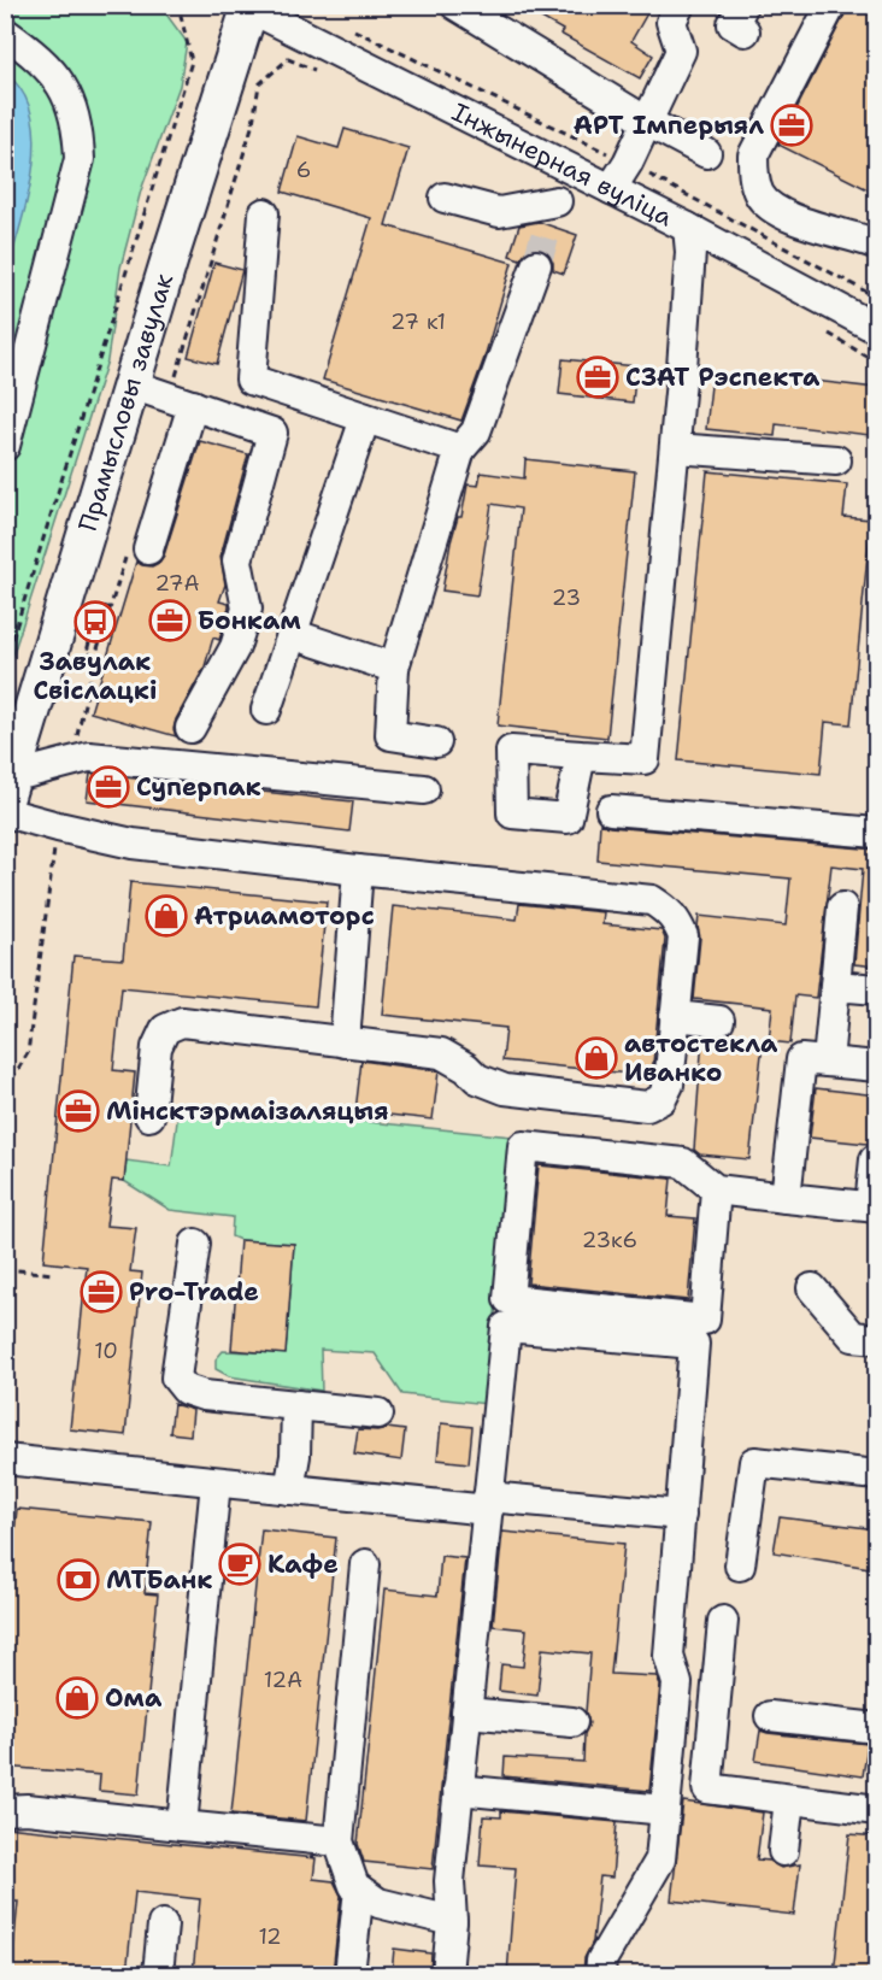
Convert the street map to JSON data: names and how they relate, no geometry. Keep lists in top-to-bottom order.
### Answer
{
  "streets": {
    "main road": ["Прамысловы завулак"],
    "street": ["Інжынерная вуліца"]
  },
  "crossings": [
    ["Інжынерная вуліца", "Прамысловы завулак"]
  ],
  "places": {
    "office": [
      "АРТ Імперыял",
      "СЗАТ Рэспекта",
      "Бонкам",
      "Суперпак",
      "Мінсктэрмаізаляцыя",
      "Pro-Trade"
    ],
    "bus stop": ["Завулак Свіслацкі"],
    "shop": ["Атриамоторс", "автостекла Иванко", "Ома"],
    "cafe": ["Кафе"],
    "bank": ["МТБанк"]
  },
  "house_numbers": [
    "6",
    "27 к1",
    "27А",
    "23",
    "23к6",
    "10",
    "12А",
    "12"
  ]
}
